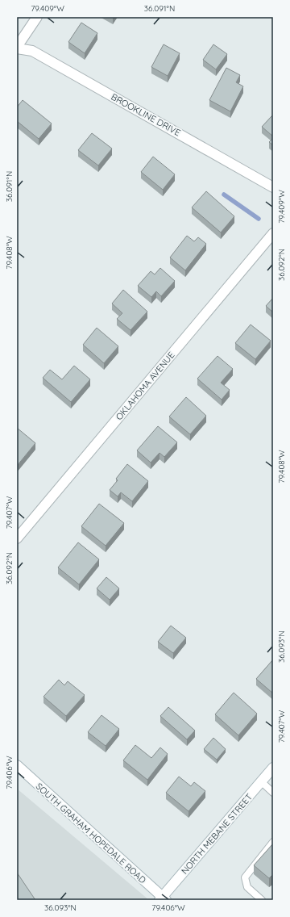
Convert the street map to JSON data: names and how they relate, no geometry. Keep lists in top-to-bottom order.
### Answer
{
  "streets": {
    "street": [
      "BROOKLINE DRIVE",
      "OKLAHOMA AVENUE",
      "SOUTH GRAHAM HOPEDALE ROAD",
      "NORTH MEBANE STREET"
    ]
  },
  "crossings": [
    ["SOUTH GRAHAM HOPEDALE ROAD", "NORTH MEBANE STREET"]
  ],
  "coordinates": [
    "79.409°W",
    "36.091°N",
    "79.408°W",
    "36.092°N",
    "79.407°W",
    "36.093°N",
    "79.406°W"
  ]
}
